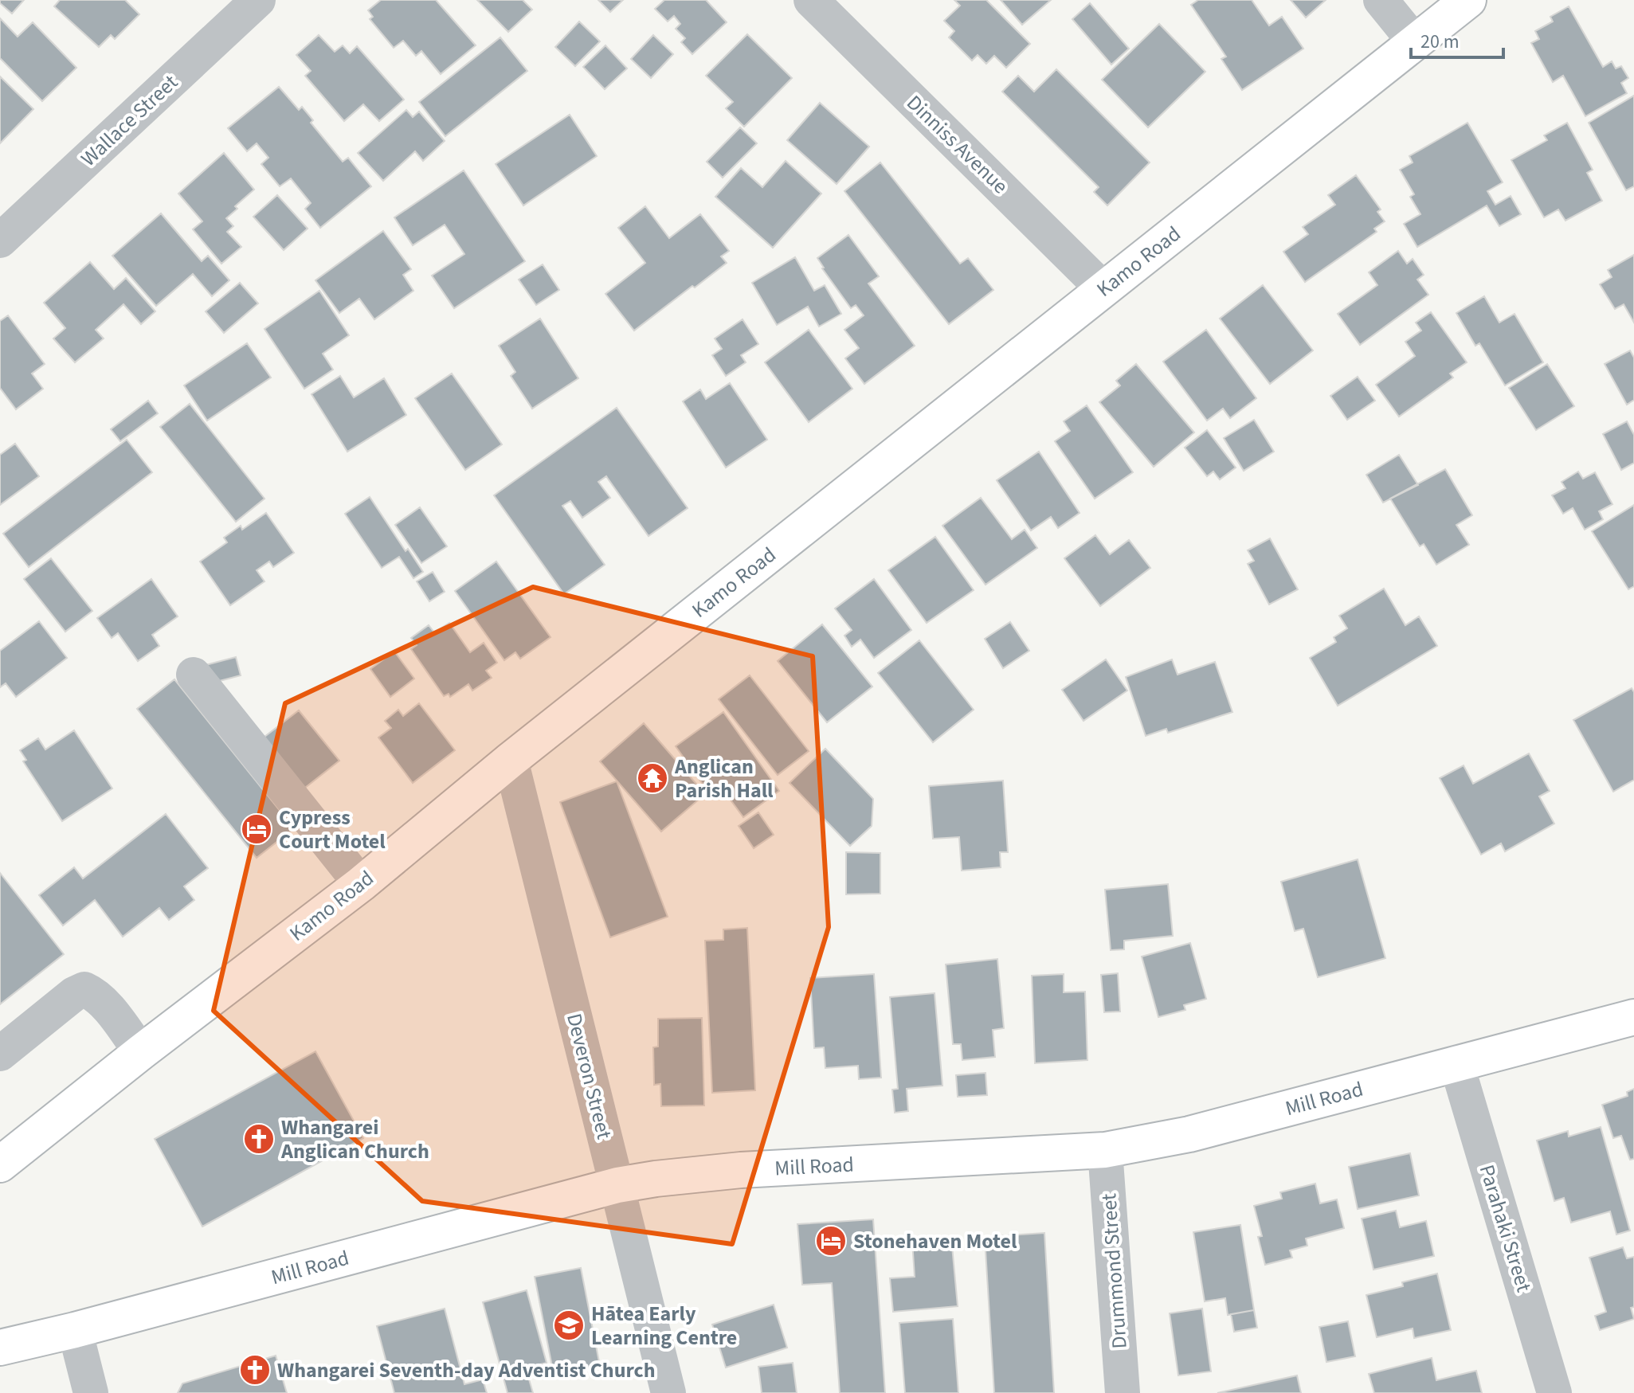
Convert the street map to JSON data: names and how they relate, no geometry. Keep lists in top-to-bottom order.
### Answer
{
  "streets": {
    "main road": ["Kamo Road", "Mill Road"],
    "street": [
      "Wallace Street",
      "Dinniss Avenue",
      "Deveron Street",
      "Parahaki Street",
      "Drummond Street"
    ]
  },
  "crossings": [
    ["Dinniss Avenue", "Kamo Road"],
    ["Kamo Road", "Deveron Street"],
    ["Deveron Street", "Mill Road"],
    ["Mill Road", "Parahaki Street"],
    ["Mill Road", "Drummond Street"]
  ],
  "places": {
    "temple": ["Anglican Parish Hall"],
    "hotel": ["Cypress Court Motel", "Stonehaven Motel"],
    "church": ["Whangarei Anglican Church", "Whangarei Seventh-day Adventist Church"],
    "school or university": ["Hātea Early Learning Centre"]
  },
  "scale_bar": "20 m"
}
